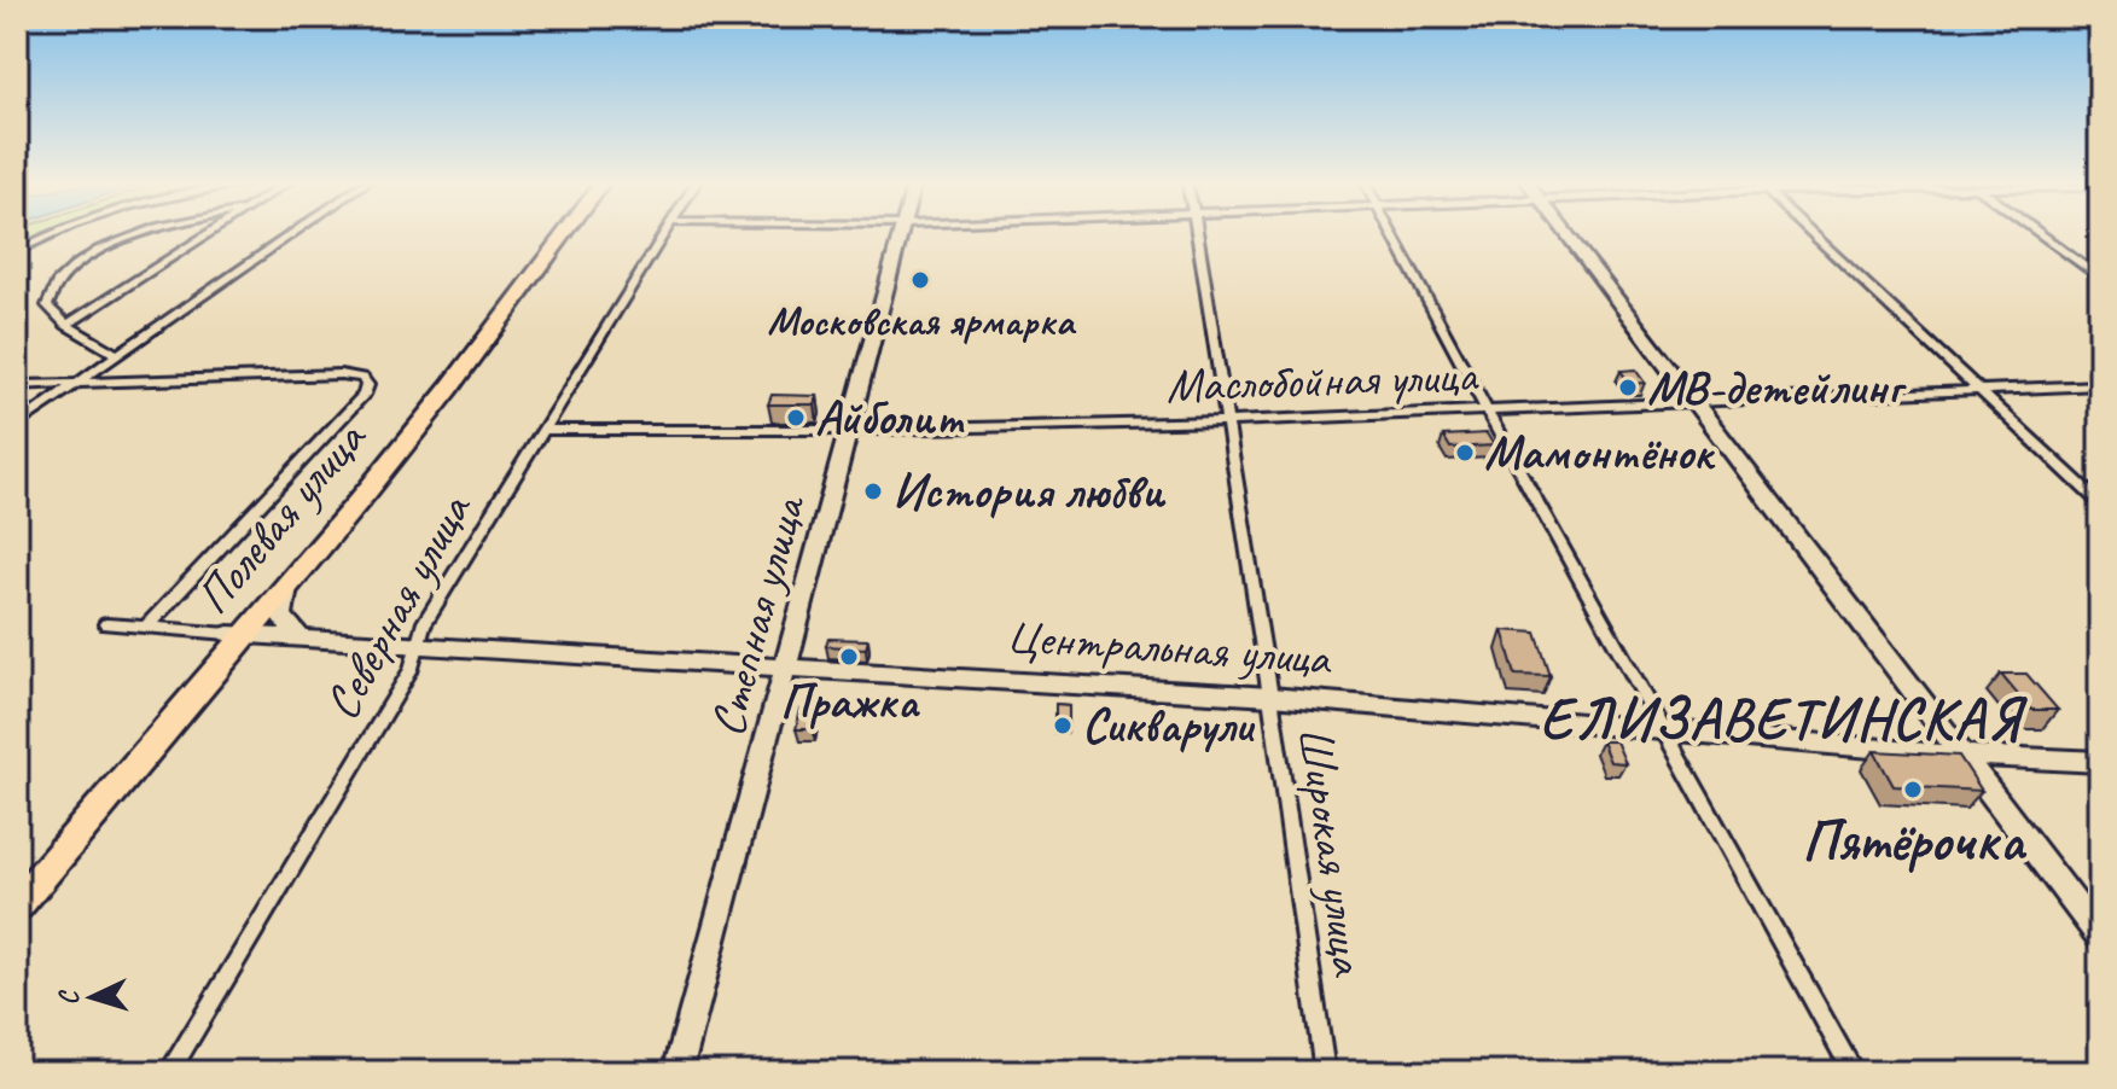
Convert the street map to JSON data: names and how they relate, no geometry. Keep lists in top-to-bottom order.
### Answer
{
  "streets": {
    "highway": ["Полевая улица"],
    "street": [
      "Маслобойная улица",
      "Северная улица",
      "Степная улица",
      "Центральная улица",
      "Широкая улица"
    ]
  },
  "crossings": [
    ["Маслобойная улица", "Северная улица"],
    ["Маслобойная улица", "Степная улица"],
    ["Маслобойная улица", "Широкая улица"],
    ["Полевая улица", "Центральная улица"],
    ["Северная улица", "Центральная улица"],
    ["Степная улица", "Центральная улица"],
    ["Центральная улица", "Широкая улица"]
  ],
  "districts": ["ЕЛИЗАВЕТИНСКАЯ"],
  "places": [
    "Московская ярмарка",
    "MB-детейлинг",
    "Айболит",
    "Мамонтёнок",
    "История любви",
    "Пражка",
    "Сикварули",
    "Пятёрочка"
  ],
  "north": "left"
}
